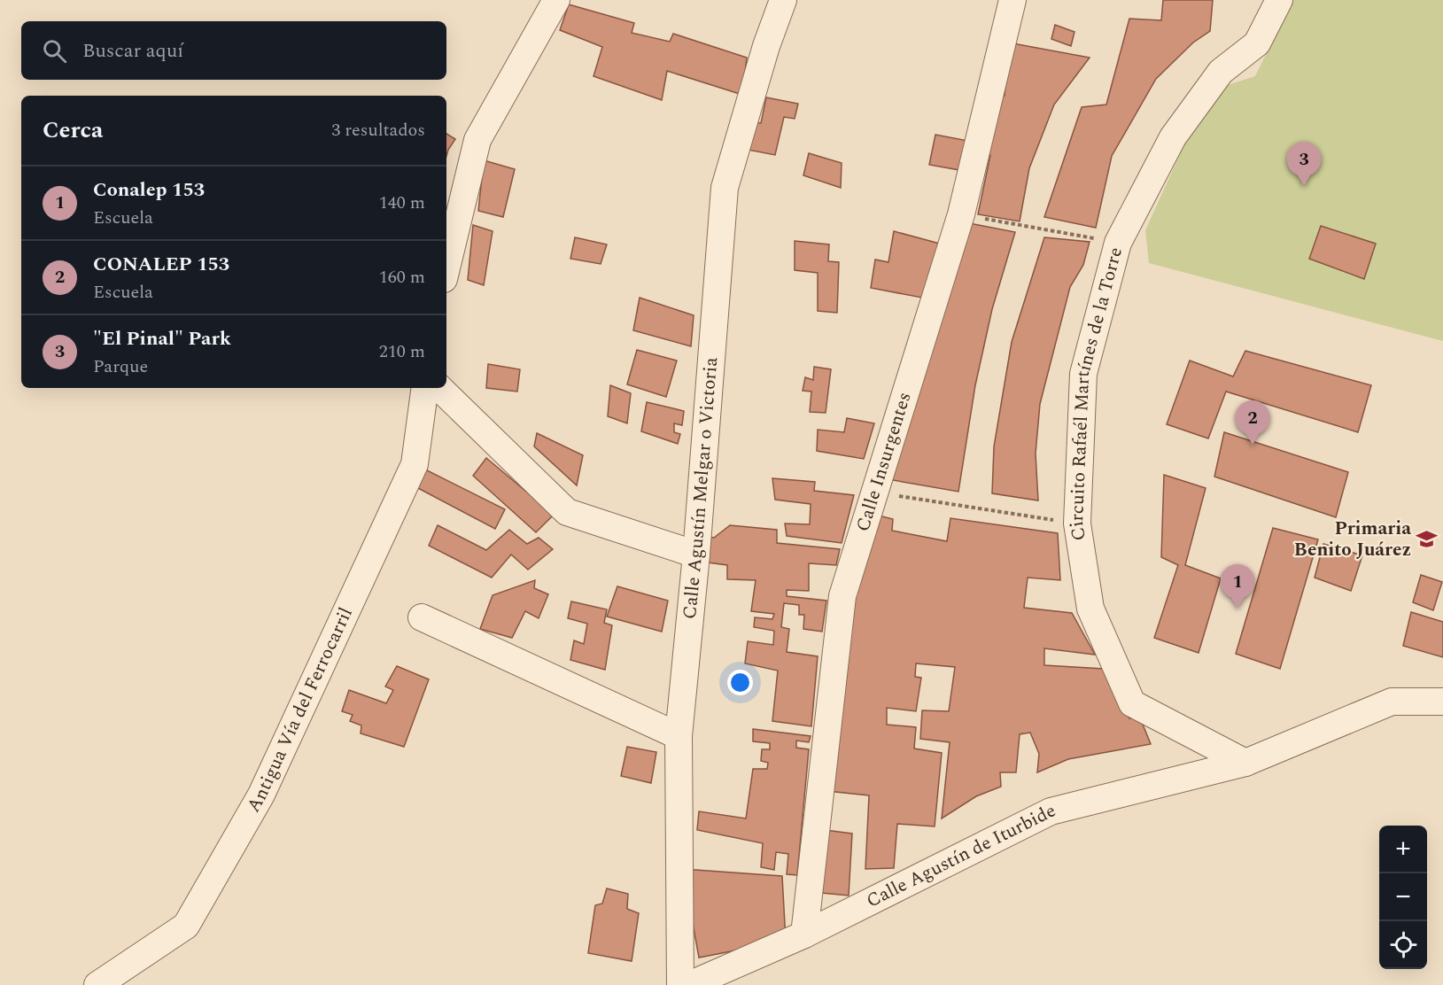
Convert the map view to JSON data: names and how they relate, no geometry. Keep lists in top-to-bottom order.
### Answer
{
  "streets": {
    "street": [
      "Circuito Rafaél Martínes de la Torre",
      "Calle Insurgentes",
      "Calle Agustín Melgar o Victoria",
      "Antigua Vía del Ferrocarril",
      "Calle Agustín de Iturbide"
    ]
  },
  "crossings": [
    ["Circuito Rafaél Martínes de la Torre", "Calle Agustín de Iturbide"],
    ["Calle Insurgentes", "Calle Agustín de Iturbide"]
  ],
  "places": {
    "school or university": ["Primaria Benito Juárez"]
  },
  "page": {
    "search": "Buscar aquí",
    "heading": ["Cerca", "3 resultados"],
    "pins": ["3", "2", "1"],
    "list": [
      {
        "mark": "1",
        "name": "Conalep 153",
        "note": "Escuela",
        "value": "140 m"
      },
      {
        "mark": "2",
        "name": "CONALEP 153",
        "note": "Escuela",
        "value": "160 m"
      },
      {
        "mark": "3",
        "name": "\"El Pinal\" Park",
        "note": "Parque",
        "value": "210 m"
      }
    ],
    "map_buttons": ["+", "−"]
  }
}
